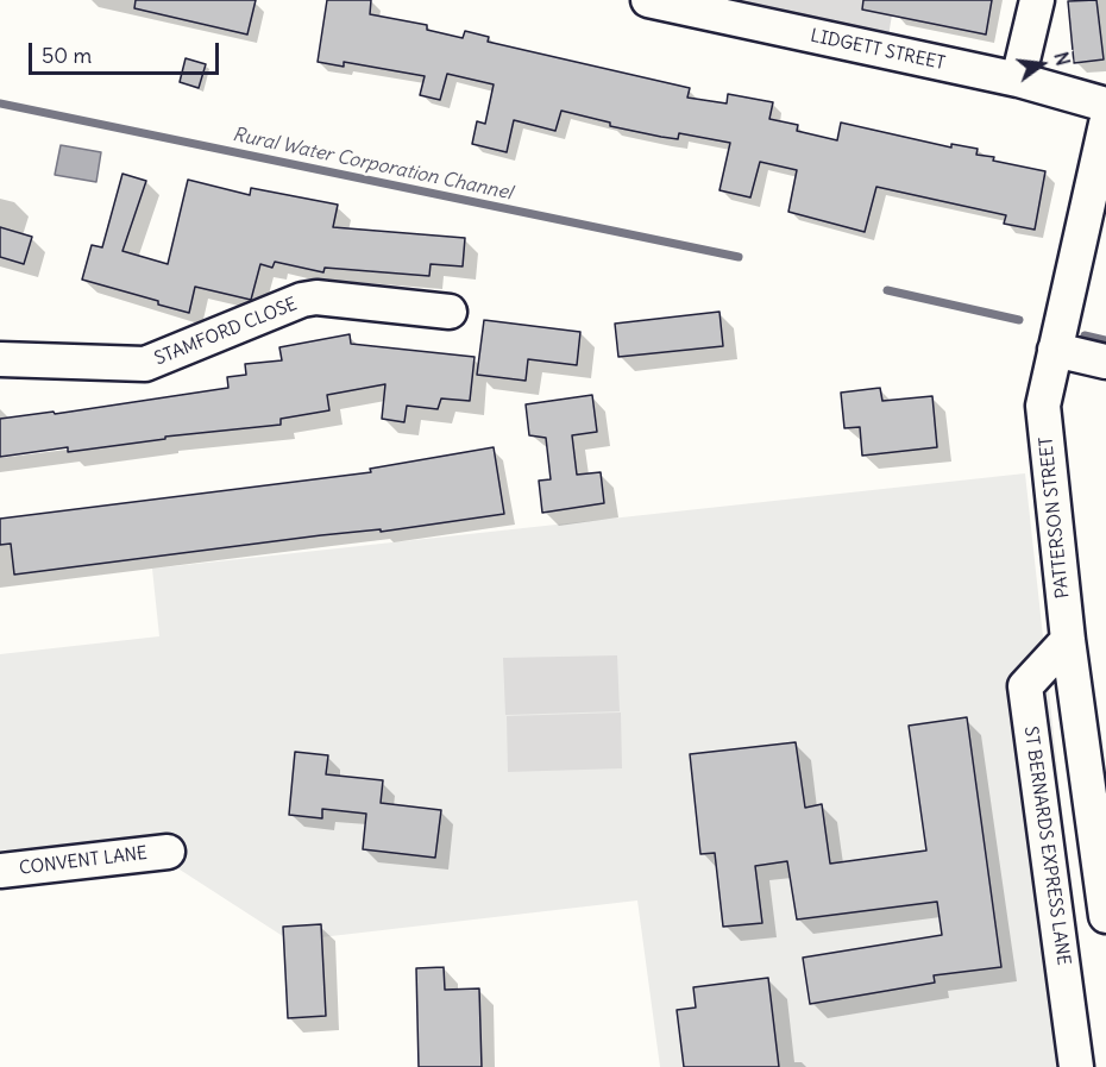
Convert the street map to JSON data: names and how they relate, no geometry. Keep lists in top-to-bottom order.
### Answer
{
  "streets": {
    "street": [
      "LIDGETT STREET",
      "STAMFORD CLOSE",
      "PATTERSON STREET",
      "ST BERNARDS EXPRESS LANE",
      "CONVENT LANE"
    ]
  },
  "crossings": [
    ["PATTERSON STREET", "ST BERNARDS EXPRESS LANE"]
  ],
  "water": ["Rural Water Corporation Channel"],
  "scale_bar": "50 m",
  "north": "right"
}
